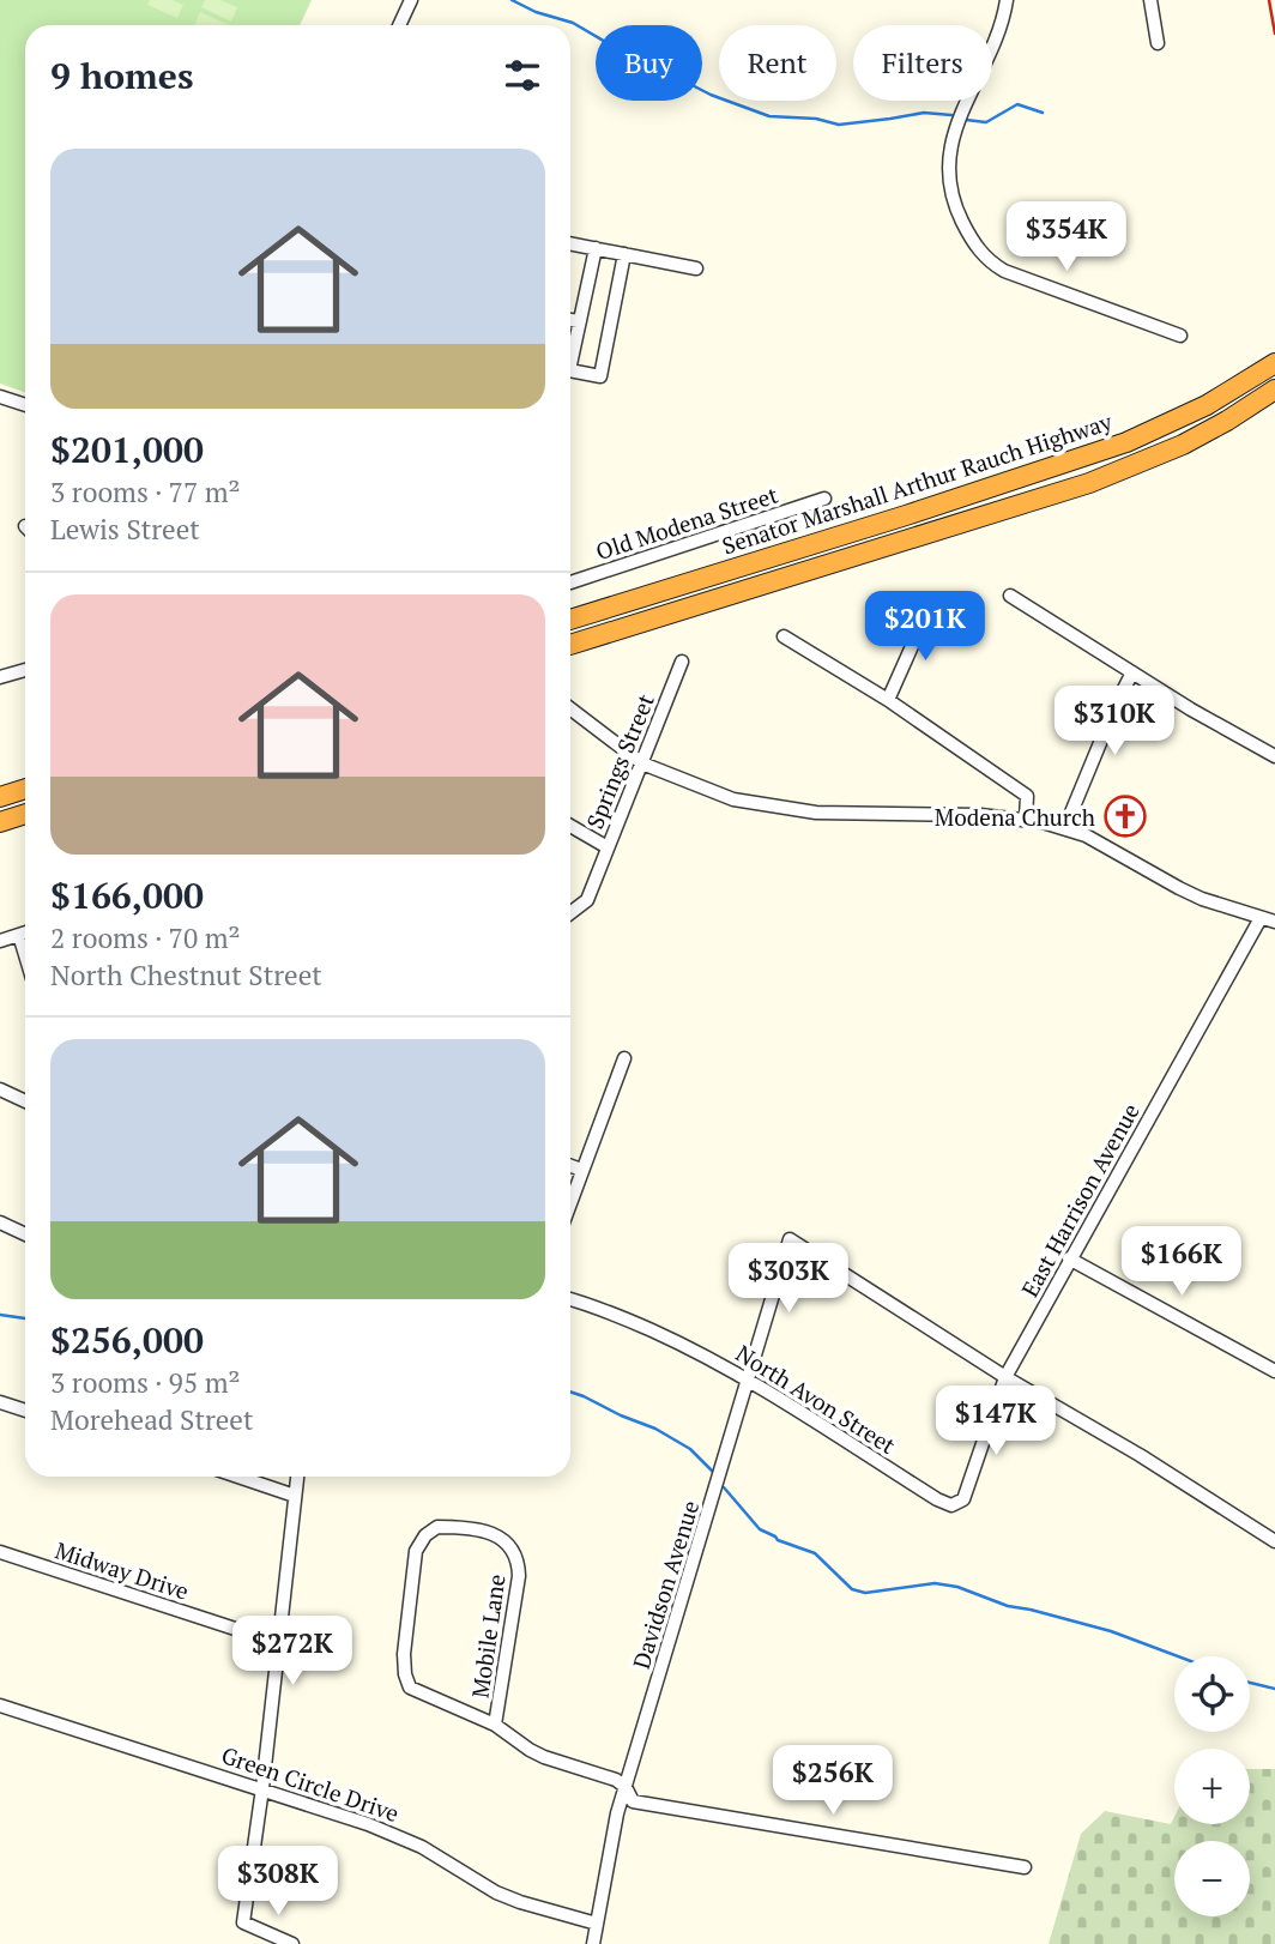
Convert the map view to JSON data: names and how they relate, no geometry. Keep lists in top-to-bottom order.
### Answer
{
  "streets": {
    "highway": ["Senator Marshall Arthur Rauch Highway"],
    "street": [
      "Old Modena Street",
      "Springs Street",
      "East Harrison Avenue",
      "North Avon Street",
      "Midway Drive",
      "Davidson Avenue",
      "Mobile Lane",
      "Green Circle Drive"
    ]
  },
  "crossings": [
    ["East Harrison Avenue", "North Avon Street"],
    ["East Harrison Avenue", "Davidson Avenue"],
    ["North Avon Street", "Davidson Avenue"],
    ["Davidson Avenue", "Mobile Lane"],
    ["Davidson Avenue", "Green Circle Drive"]
  ],
  "places": {
    "church": ["Modena Church"]
  },
  "page": {
    "chip": ["Buy", "Rent", "Filters"],
    "heading": "9 homes",
    "list": [
      {
        "name": "$201,000",
        "note": "3 rooms · 77 m² · Lewis Street"
      },
      {
        "name": "$166,000",
        "note": "2 rooms · 70 m² · North Chestnut Street"
      },
      {
        "name": "$256,000",
        "note": "3 rooms · 95 m² · Morehead Street"
      }
    ],
    "price": [
      "$354K",
      "$201K",
      "$310K",
      "$166K",
      "$303K",
      "$147K",
      "$272K",
      "$256K",
      "$308K"
    ],
    "map_buttons": ["+", "−"]
  }
}
